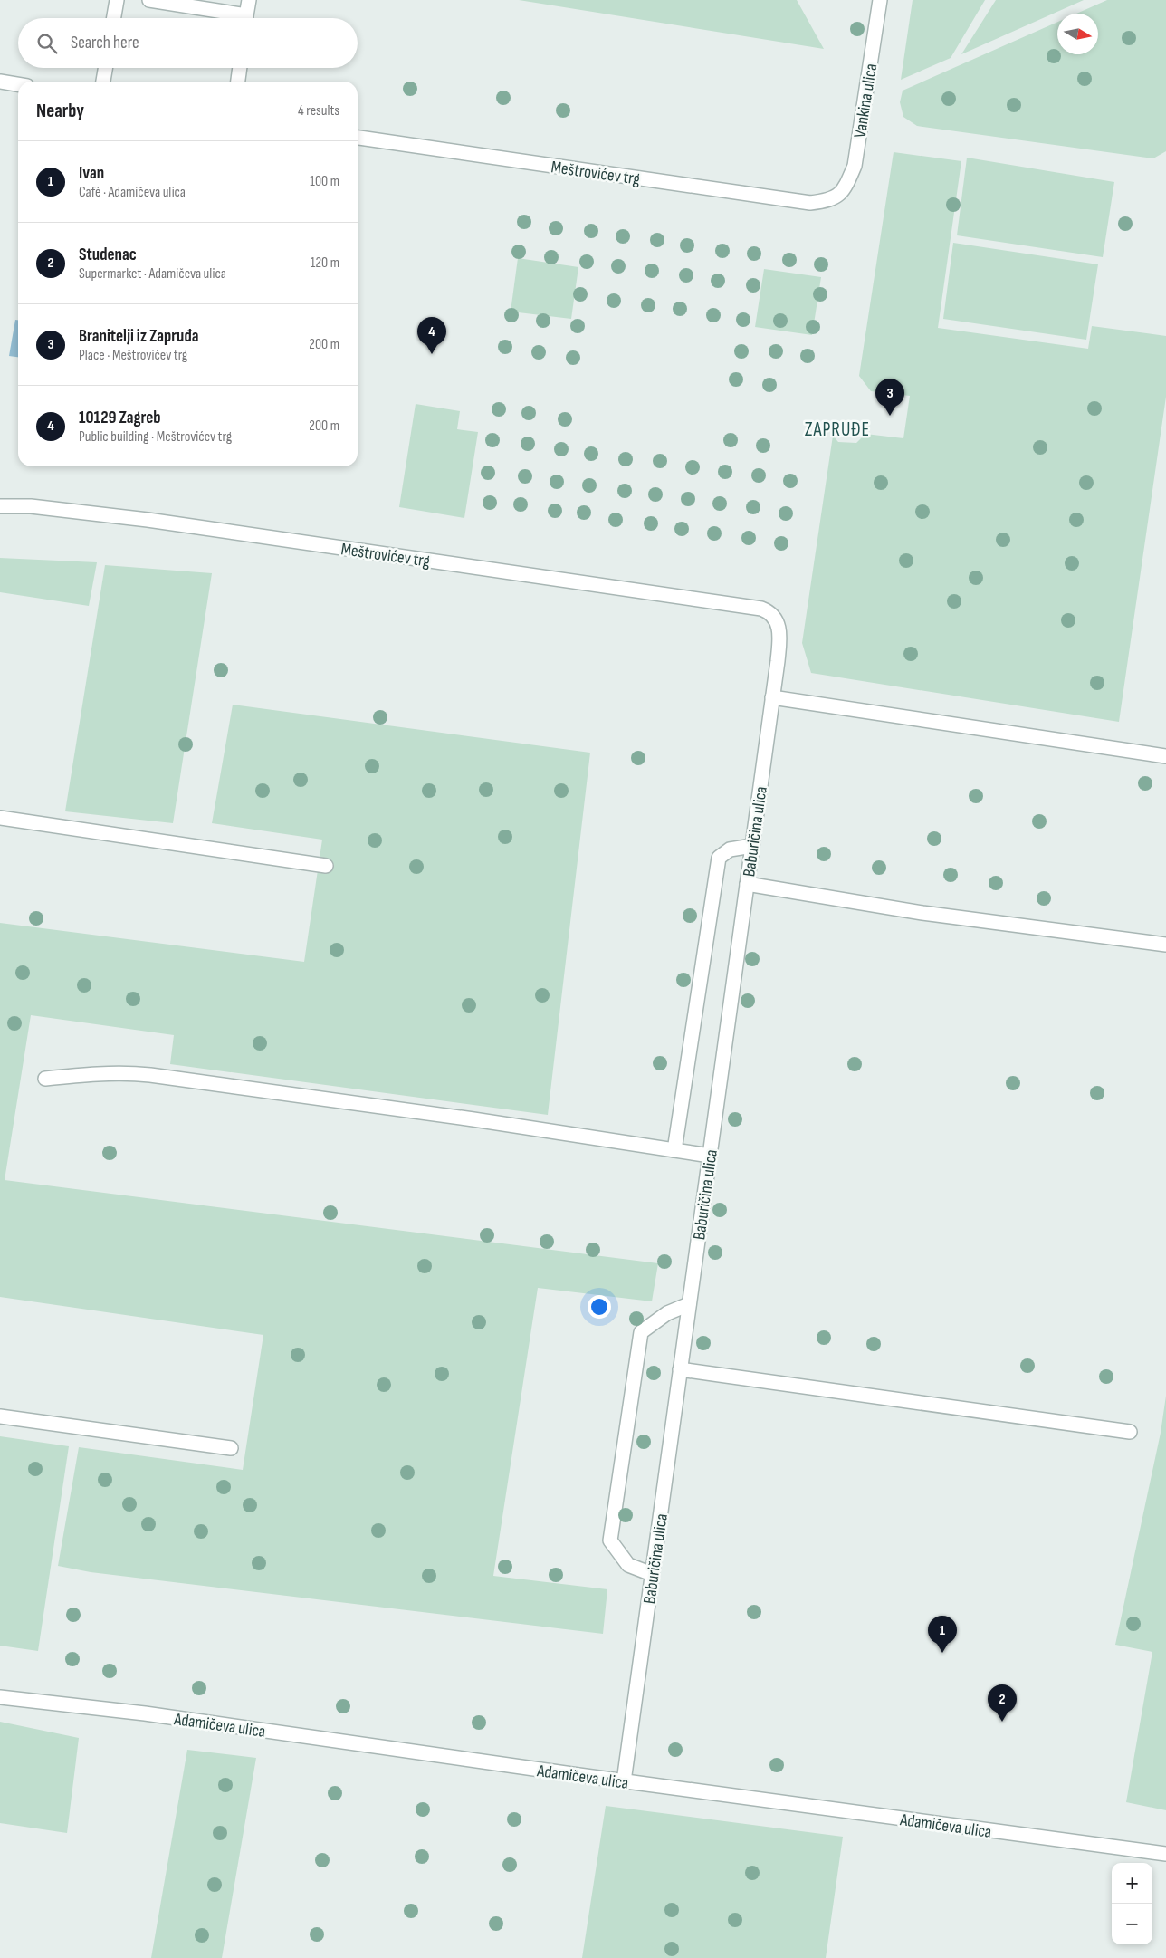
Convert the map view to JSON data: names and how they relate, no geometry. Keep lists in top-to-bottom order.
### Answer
{
  "streets": {
    "street": [
      "Vankina ulica",
      "Meštrovićev trg",
      "Baburičina ulica",
      "Adamičeva ulica"
    ]
  },
  "crossings": [
    ["Vankina ulica", "Meštrovićev trg"],
    ["Meštrovićev trg", "Baburičina ulica"],
    ["Baburičina ulica", "Adamičeva ulica"]
  ],
  "districts": ["ZAPRUĐE"],
  "north": "right",
  "page": {
    "search": "Search here",
    "heading": ["Nearby", "4 results"],
    "list": [
      {
        "mark": "1",
        "name": "Ivan",
        "note": "Café · Adamičeva ulica",
        "value": "100 m"
      },
      {
        "mark": "2",
        "name": "Studenac",
        "note": "Supermarket · Adamičeva ulica",
        "value": "120 m"
      },
      {
        "mark": "3",
        "name": "Branitelji iz Zapruđa",
        "note": "Place · Meštrovićev trg",
        "value": "200 m"
      },
      {
        "mark": "4",
        "name": "10129 Zagreb",
        "note": "Public building · Meštrovićev trg",
        "value": "200 m"
      }
    ],
    "pins": [
      "4",
      "3",
      "1",
      "2"
    ],
    "map_buttons": ["+", "−"]
  }
}
